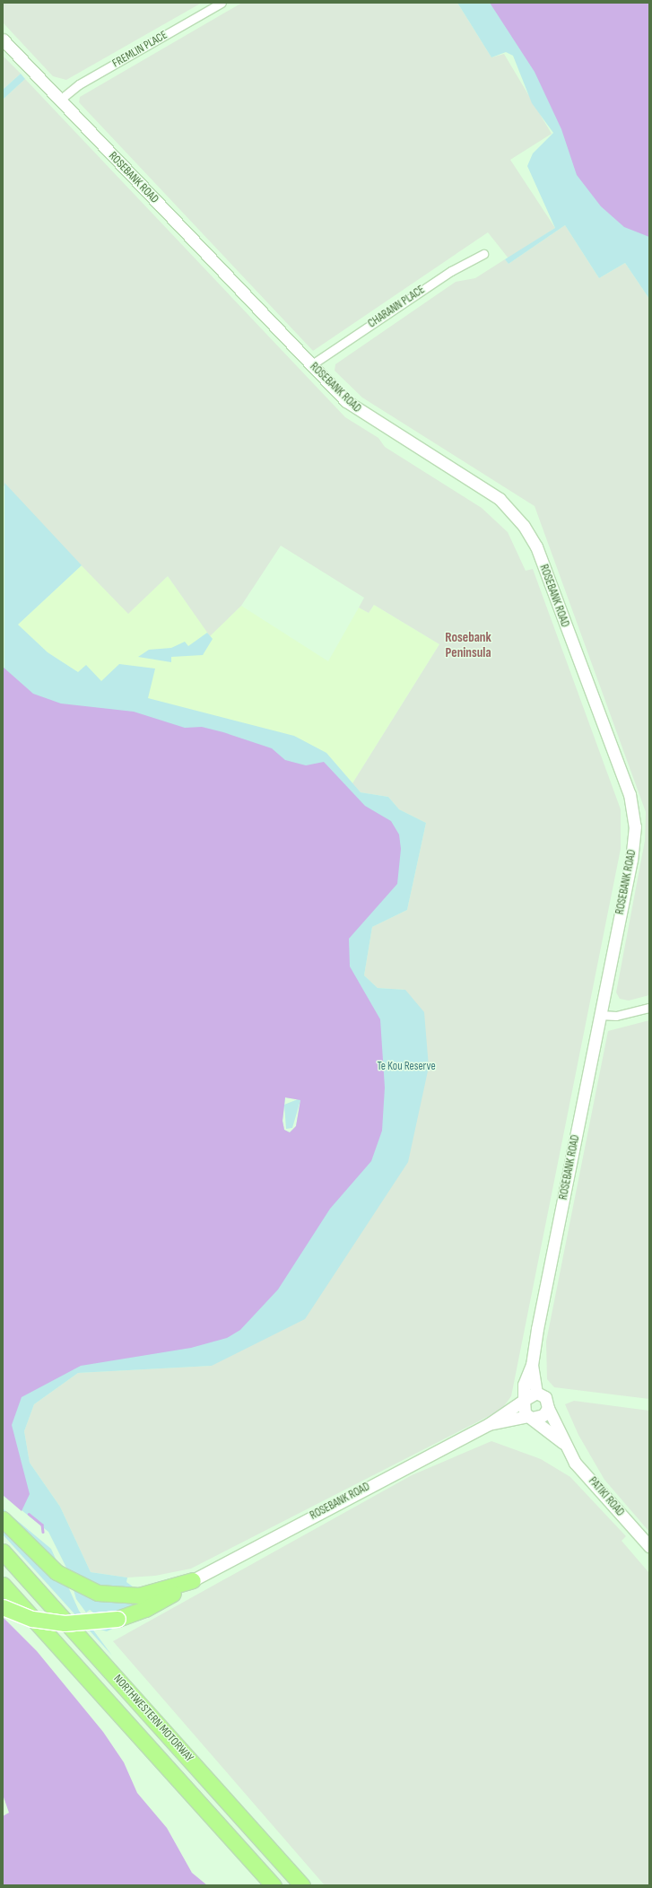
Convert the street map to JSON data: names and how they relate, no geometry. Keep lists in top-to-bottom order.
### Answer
{
  "streets": {
    "highway": ["NORTHWESTERN MOTORWAY"],
    "main road": ["ROSEBANK ROAD", "PATIKI ROAD"],
    "street": ["FREMLIN PLACE", "CHARANN PLACE"]
  },
  "crossings": [
    ["FREMLIN PLACE", "ROSEBANK ROAD"],
    ["ROSEBANK ROAD", "CHARANN PLACE"],
    ["ROSEBANK ROAD", "PATIKI ROAD"]
  ],
  "districts": ["Rosebank Peninsula"],
  "parks": ["Te Kou Reserve"]
}
